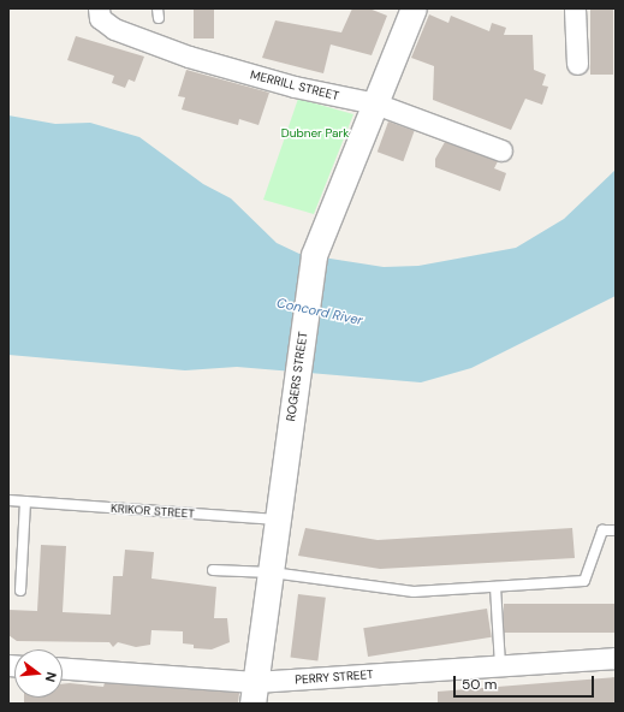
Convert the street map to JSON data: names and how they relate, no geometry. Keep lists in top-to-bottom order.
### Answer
{
  "streets": {
    "street": ["MERRILL STREET", "ROGERS STREET", "PERRY STREET"],
    "lane": ["KRIKOR STREET"]
  },
  "crossings": [
    ["MERRILL STREET", "ROGERS STREET"],
    ["ROGERS STREET", "KRIKOR STREET"],
    ["ROGERS STREET", "PERRY STREET"]
  ],
  "water": ["Concord River"],
  "parks": ["Dubner Park"],
  "scale_bar": "50 m",
  "north": "right"
}
